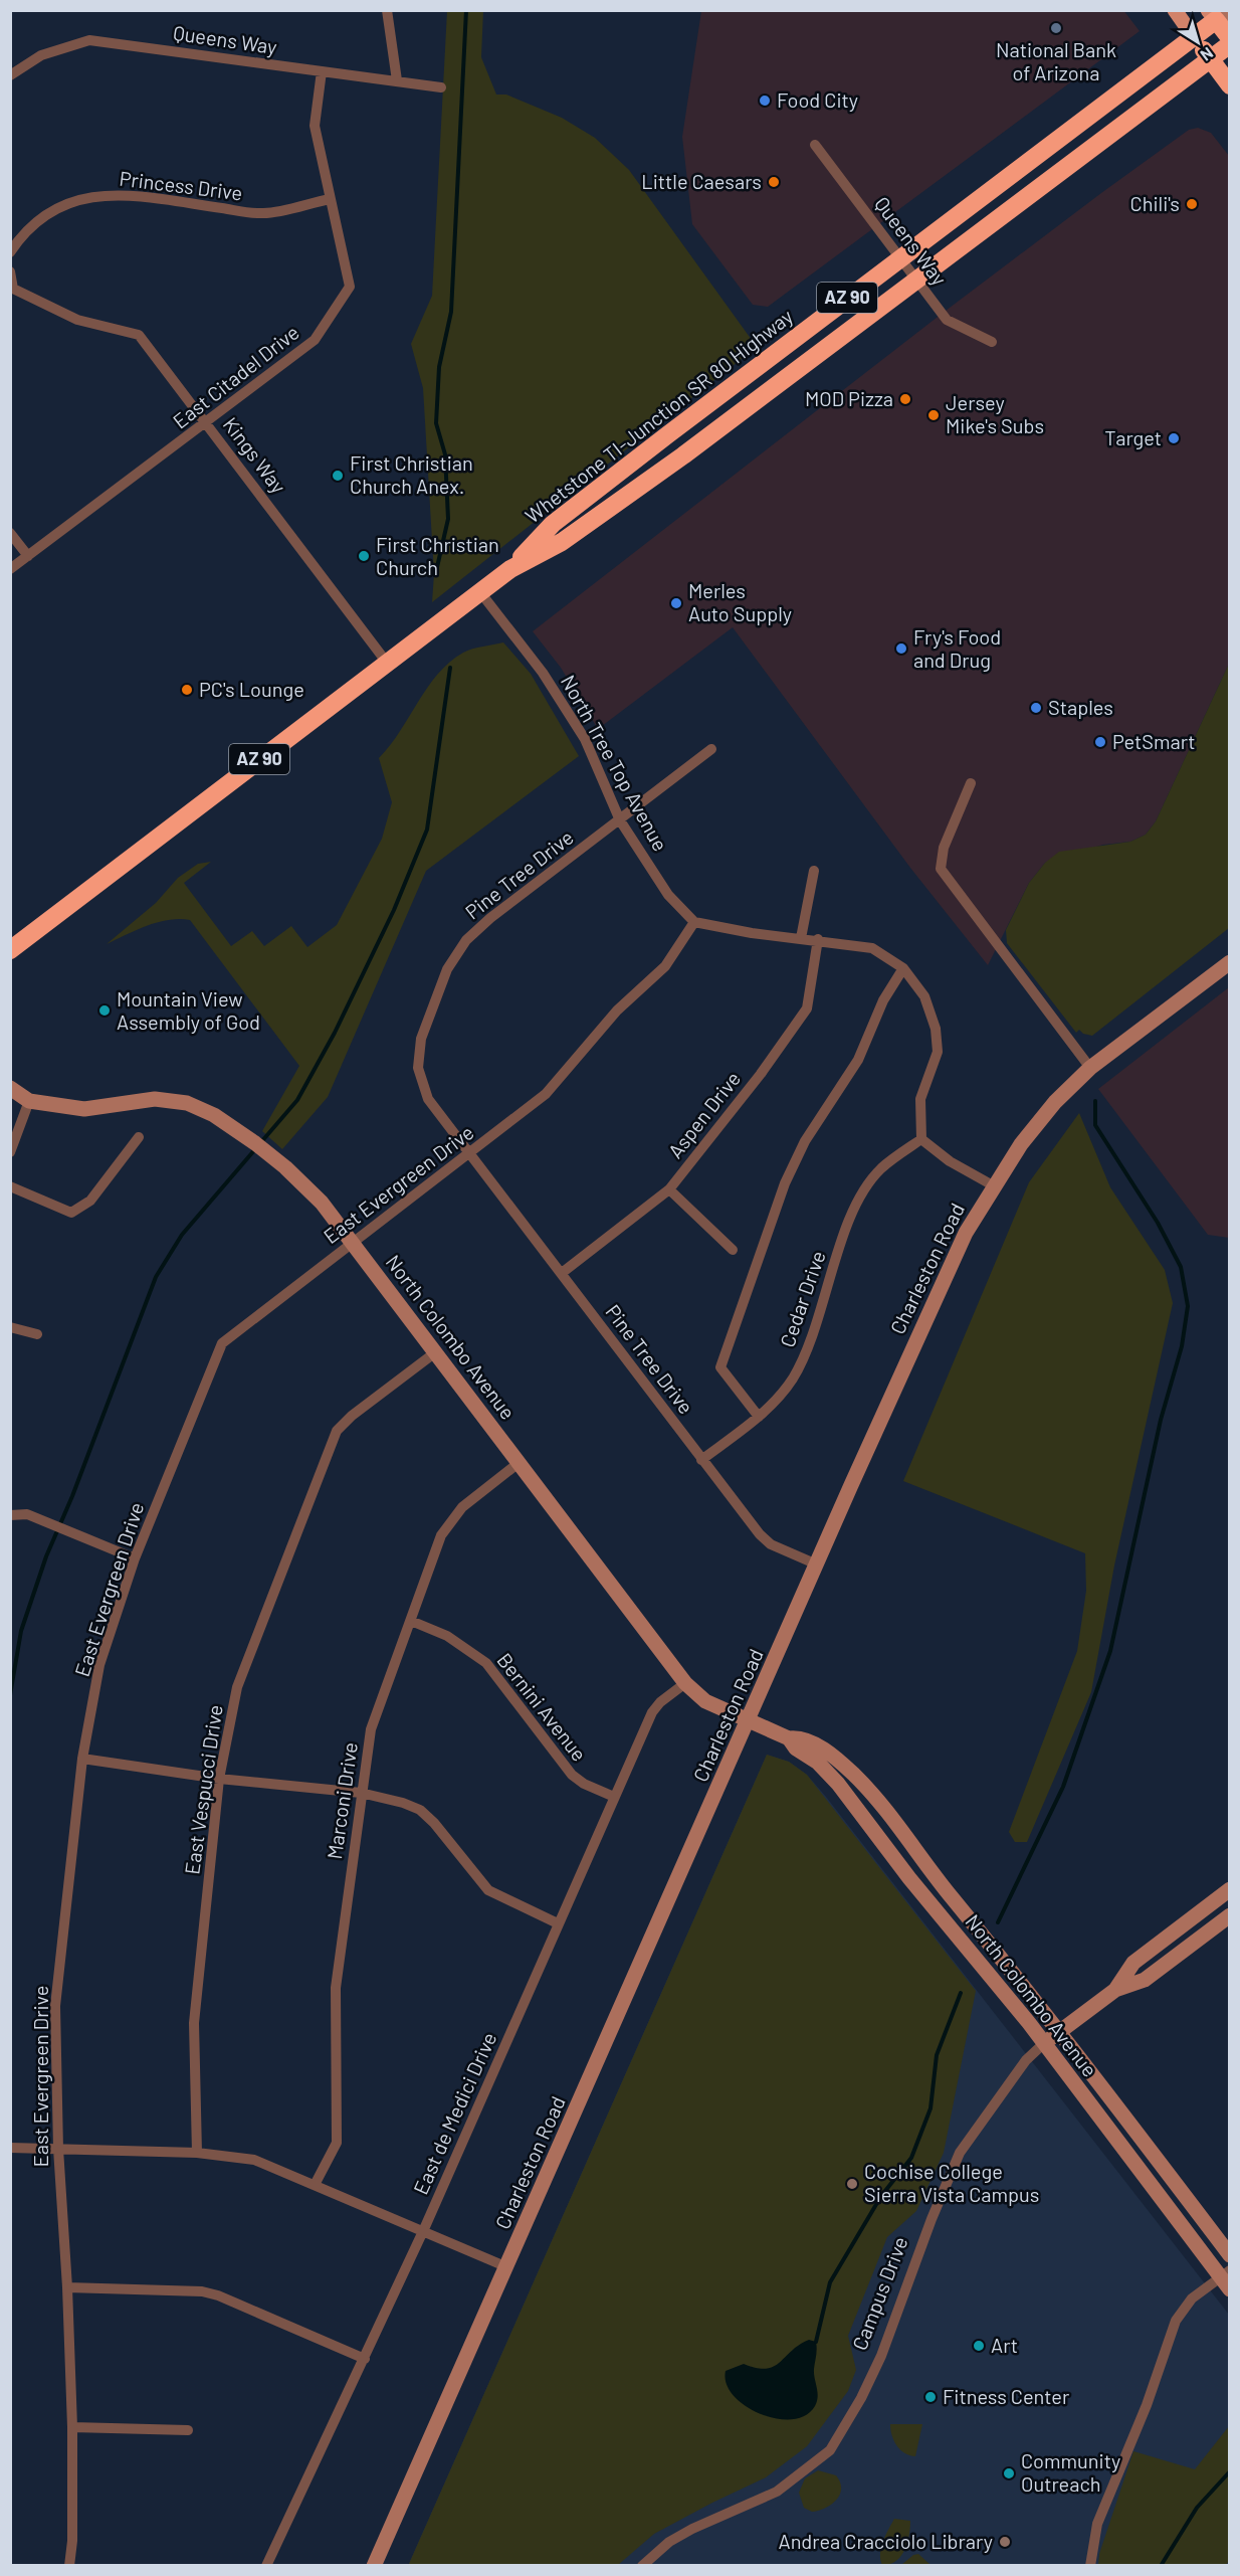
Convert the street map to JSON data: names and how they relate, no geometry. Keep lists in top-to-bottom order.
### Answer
{
  "streets": {
    "highway": ["AZ 90", "Whetstone TI-Junction SR 80 Highway"],
    "street": [
      "Queens Way",
      "Princess Drive",
      "East Citadel Drive",
      "Kings Way",
      "North Tree Top Avenue",
      "Pine Tree Drive",
      "Aspen Drive",
      "East Evergreen Drive",
      "Charleston Road",
      "Cedar Drive",
      "North Colombo Avenue",
      "Bernini Avenue",
      "East Vespucci Drive",
      "Marconi Drive",
      "East de Medici Drive",
      "Campus Drive"
    ]
  },
  "crossings": [
    ["Queens Way", "East Citadel Drive"],
    ["Queens Way", "Whetstone TI-Junction SR 80 Highway"],
    ["Princess Drive", "East Citadel Drive"],
    ["AZ 90", "Whetstone TI-Junction SR 80 Highway"],
    ["East Citadel Drive", "Kings Way"],
    ["Whetstone TI-Junction SR 80 Highway", "Kings Way"],
    ["Whetstone TI-Junction SR 80 Highway", "North Tree Top Avenue"],
    ["North Tree Top Avenue", "Pine Tree Drive"],
    ["North Tree Top Avenue", "East Evergreen Drive"],
    ["Pine Tree Drive", "Aspen Drive"],
    ["Pine Tree Drive", "East Evergreen Drive"],
    ["Pine Tree Drive", "Charleston Road"],
    ["Pine Tree Drive", "Cedar Drive"],
    ["East Evergreen Drive", "North Colombo Avenue"],
    ["Charleston Road", "North Colombo Avenue"],
    ["North Colombo Avenue", "East Vespucci Drive"],
    ["North Colombo Avenue", "Marconi Drive"],
    ["North Colombo Avenue", "East de Medici Drive"],
    ["North Colombo Avenue", "Campus Drive"],
    ["Bernini Avenue", "Marconi Drive"],
    ["Bernini Avenue", "East de Medici Drive"]
  ],
  "places": [
    "National Bank of Arizona",
    "Food City",
    "Little Caesars",
    "Chili's",
    "MOD Pizza",
    "Jersey Mike's Subs",
    "Target",
    "First Christian Church Anex.",
    "First Christian Church",
    "Merles Auto Supply",
    "Fry's Food and Drug",
    "PC's Lounge",
    "Staples",
    "PetSmart",
    "Mountain View Assembly of God",
    "Cochise College Sierra Vista Campus",
    "Art",
    "Fitness Center",
    "Community Outreach",
    "Andrea Cracciolo Library"
  ],
  "north": "bottom right"
}
